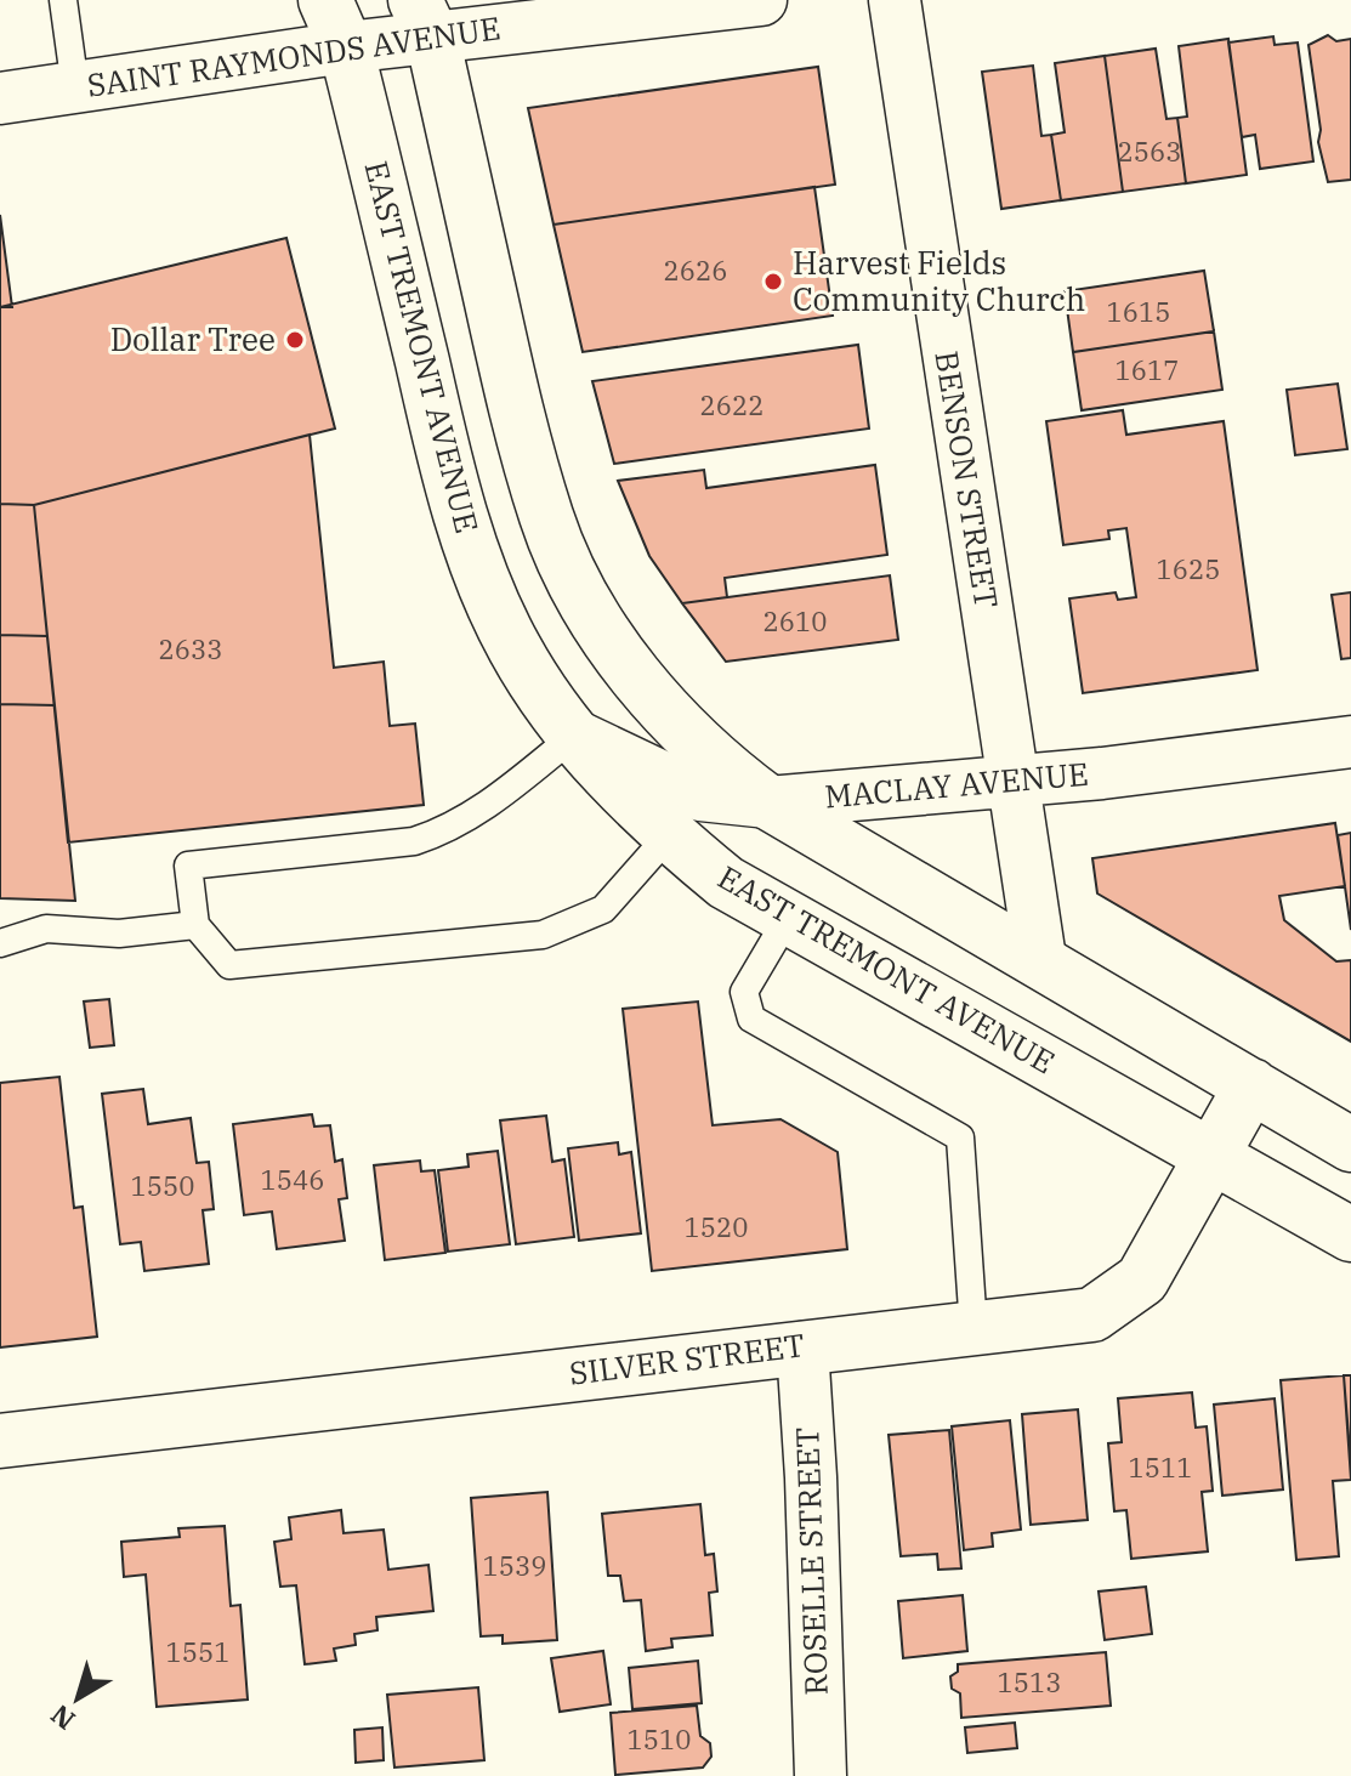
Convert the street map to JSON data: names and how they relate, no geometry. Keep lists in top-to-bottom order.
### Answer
{
  "streets": {
    "main road": ["EAST TREMONT AVENUE", "SILVER STREET"],
    "street": [
      "SAINT RAYMONDS AVENUE",
      "BENSON STREET",
      "MACLAY AVENUE",
      "ROSELLE STREET"
    ]
  },
  "crossings": [
    ["SAINT RAYMONDS AVENUE", "EAST TREMONT AVENUE"],
    ["EAST TREMONT AVENUE", "MACLAY AVENUE"],
    ["EAST TREMONT AVENUE", "SILVER STREET"],
    ["BENSON STREET", "MACLAY AVENUE"],
    ["SILVER STREET", "ROSELLE STREET"]
  ],
  "places": ["Harvest Fields Community Church", "Dollar Tree"],
  "house_numbers": [
    "2563",
    "2626",
    "1615",
    "1617",
    "2622",
    "1625",
    "2610",
    "2633",
    "1546",
    "1550",
    "1520",
    "1511",
    "1539",
    "1551",
    "1513",
    "1510"
  ],
  "north": "bottom left"
}
